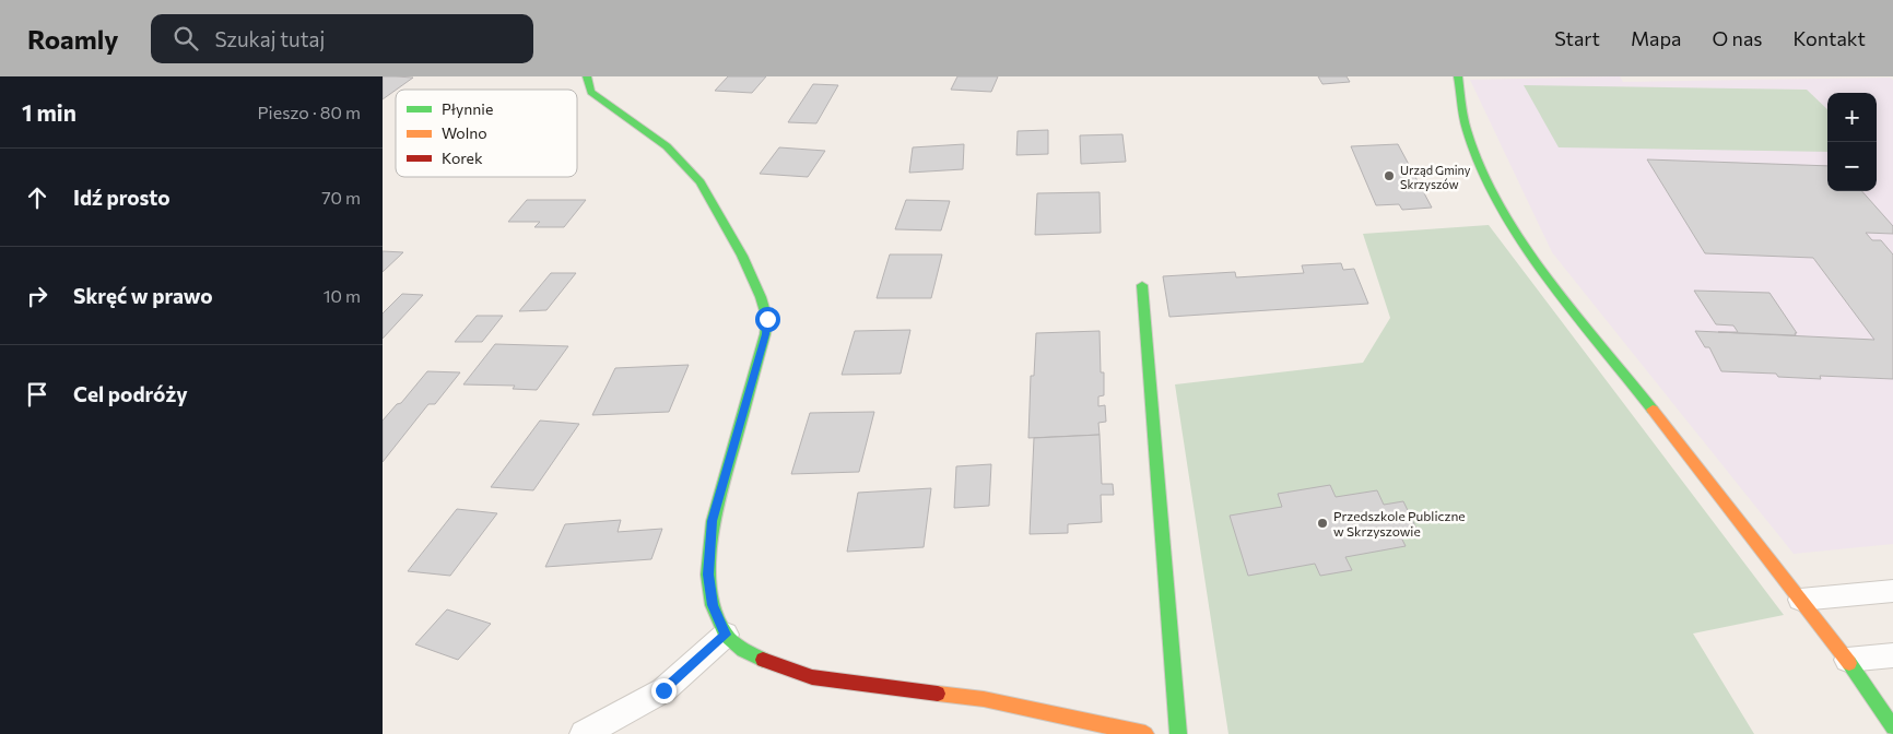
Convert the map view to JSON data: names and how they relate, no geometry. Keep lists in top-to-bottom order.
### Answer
{
  "places": ["Urząd Gminy Skrzyszów", "Przedszkole Publiczne w Skrzyszowie"],
  "legend": ["Płynnie", "Wolno", "Korek"],
  "page": {
    "header": "Roamly",
    "search": "Szukaj tutaj",
    "nav": [
      "Start",
      "Mapa",
      "O nas",
      "Kontakt"
    ],
    "heading": ["1 min", "Pieszo · 80 m"],
    "map_buttons": ["+", "−"],
    "list": [
      ["Idź prosto", "70 m"],
      ["Skręć w prawo", "10 m"],
      "Cel podróży"
    ]
  }
}
